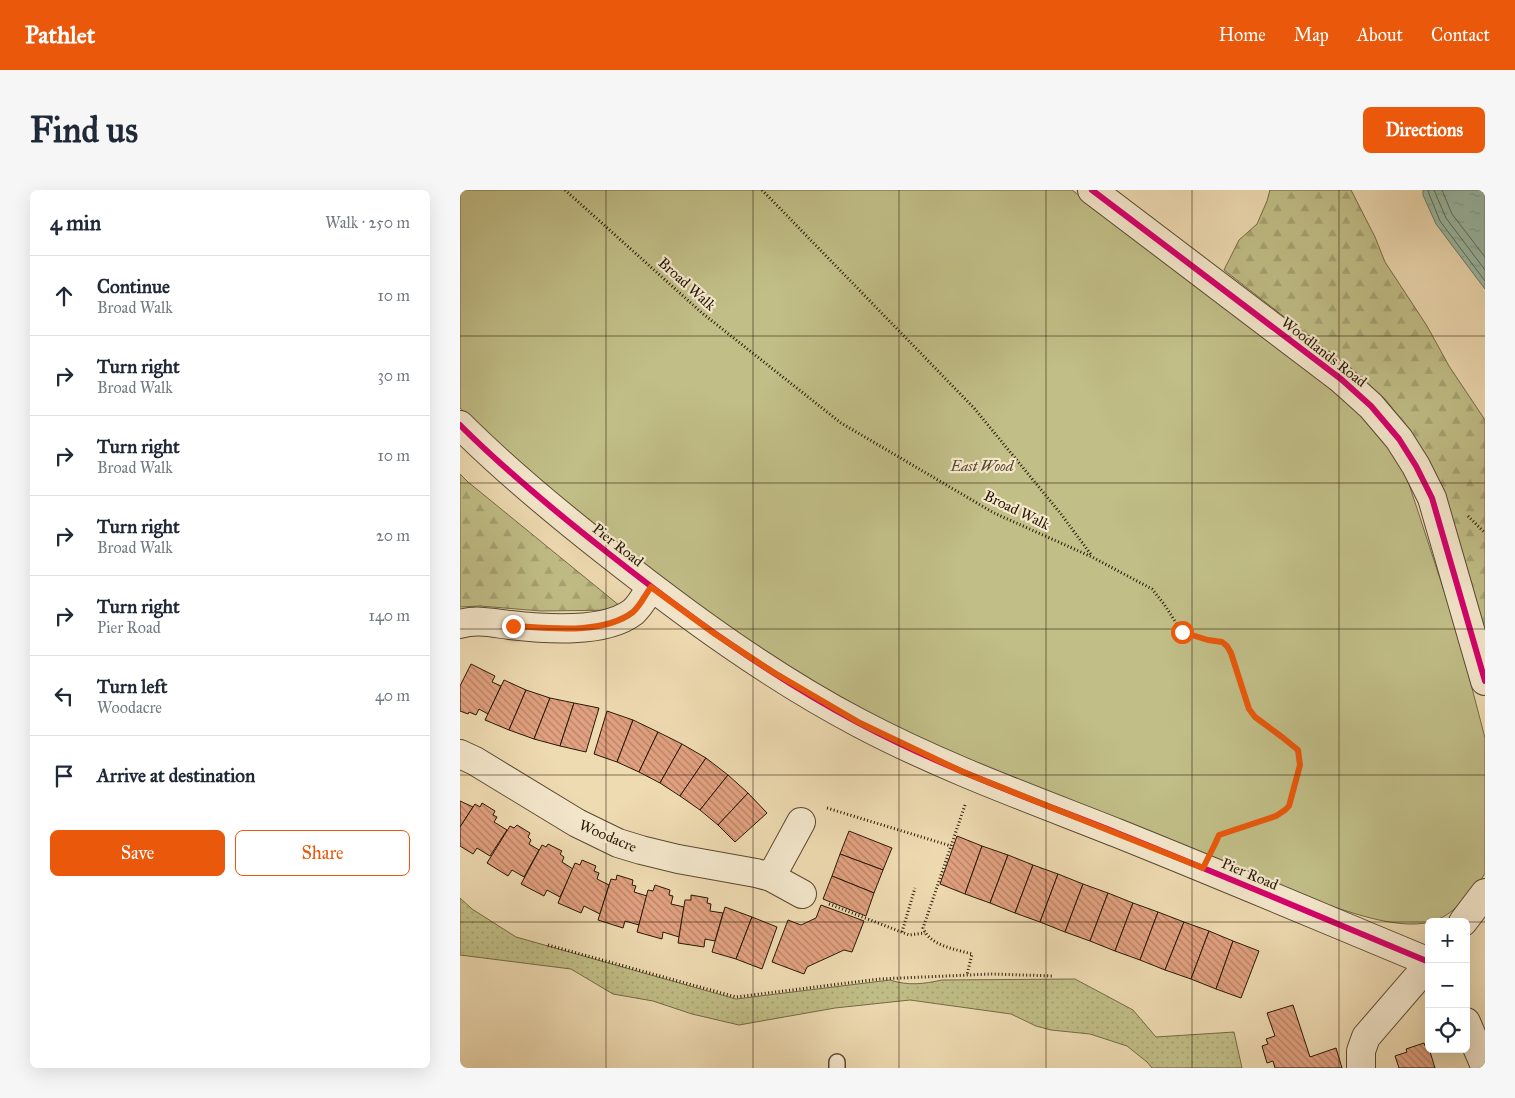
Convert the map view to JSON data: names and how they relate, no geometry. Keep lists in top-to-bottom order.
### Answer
{
  "streets": {
    "street": ["Woodlands Road", "Pier Road", "Woodacre"],
    "path": ["Broad Walk"]
  },
  "crossings": [
    ["Broad Walk", "Pier Road"]
  ],
  "parks": ["East Wood"],
  "page": {
    "header": "Pathlet",
    "nav": [
      "Home",
      "Map",
      "About",
      "Contact"
    ],
    "buttons": [
      "Directions",
      ["Save", "Share"]
    ],
    "title": "Find us",
    "heading": ["4 min", "Walk · 250 m"],
    "list": [
      ["Continue", "Broad Walk", "10 m"],
      ["Turn right", "Broad Walk", "30 m"],
      ["Turn right", "Broad Walk", "10 m"],
      ["Turn right", "Broad Walk", "20 m"],
      ["Turn right", "Pier Road", "140 m"],
      ["Turn left", "Woodacre", "40 m"],
      "Arrive at destination"
    ],
    "map_buttons": ["+", "−"]
  }
}
